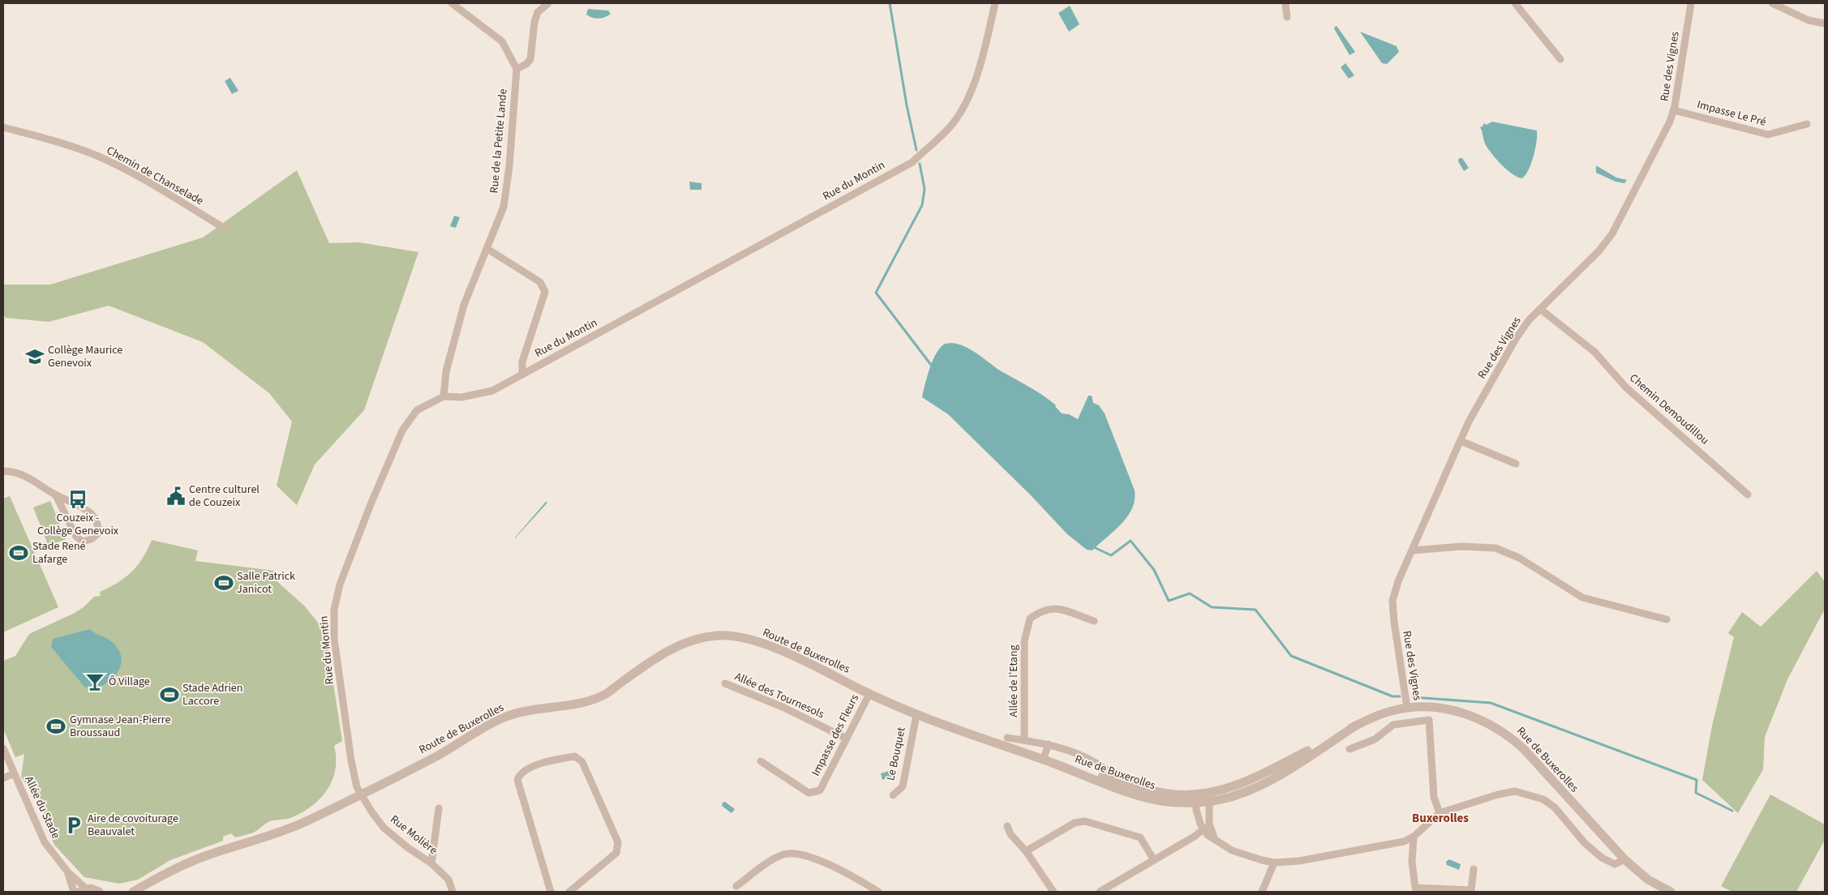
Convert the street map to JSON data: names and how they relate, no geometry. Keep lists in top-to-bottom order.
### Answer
{
  "streets": {
    "street": [
      "Rue des Vignes",
      "Impasse Le Pré",
      "Rue de la Petite Lande",
      "Chemin de Chanselade",
      "Rue du Montin",
      "Chemin Demoudillou",
      "Route de Buxerolles",
      "Allée de l'Etang",
      "Allée des Tournesols",
      "Impasse des Fleurs",
      "Le Bouquet",
      "Rue de Buxerolles",
      "Allée du Stade",
      "Rue Molière"
    ]
  },
  "crossings": [
    ["Rue des Vignes", "Impasse Le Pré"],
    ["Rue des Vignes", "Chemin Demoudillou"],
    ["Rue des Vignes", "Rue de Buxerolles"],
    ["Rue de la Petite Lande", "Rue du Montin"],
    ["Rue du Montin", "Route de Buxerolles"],
    ["Rue du Montin", "Rue Molière"],
    ["Route de Buxerolles", "Impasse des Fleurs"],
    ["Route de Buxerolles", "Rue de Buxerolles"],
    ["Route de Buxerolles", "Rue Molière"],
    ["Allée des Tournesols", "Impasse des Fleurs"],
    ["Impasse des Fleurs", "Rue de Buxerolles"],
    ["Le Bouquet", "Rue de Buxerolles"]
  ],
  "districts": ["Buxerolles"],
  "places": {
    "school or university": ["Collège Maurice Genevoix"],
    "public building": ["Centre culturel de Couzeix"],
    "bus stop": ["Couzeix - Collège Genevoix"],
    "sports": [
      "Stade René Lafarge",
      "Salle Patrick Janicot",
      "Stade Adrien Laccore",
      "Gymnase Jean-Pierre Broussaud"
    ],
    "bar": ["Ô Village"],
    "parking": ["Aire de covoiturage Beauvalet"]
  }
}
